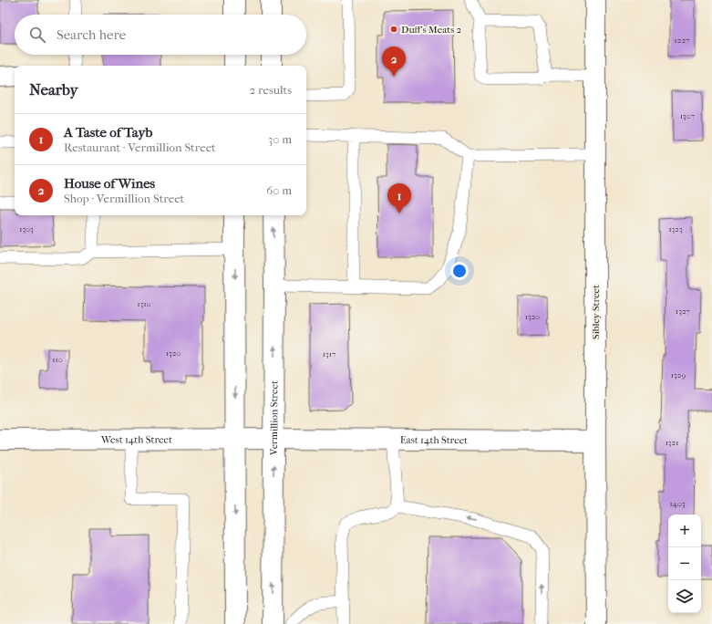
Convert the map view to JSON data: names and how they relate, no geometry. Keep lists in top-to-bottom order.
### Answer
{
  "streets": {
    "main road": [
      "Sibley Street",
      "Vermillion Street",
      "West 14th Street",
      "East 14th Street"
    ]
  },
  "crossings": [
    ["Sibley Street", "East 14th Street"],
    ["Vermillion Street", "West 14th Street"],
    ["Vermillion Street", "East 14th Street"],
    ["West 14th Street", "East 14th Street"]
  ],
  "places": ["Duff's Meats 2"],
  "house_numbers": [
    "1227",
    "1307",
    "1303",
    "1323",
    "1310",
    "1327",
    "1320",
    "1320",
    "1317",
    "110",
    "1329",
    "1321",
    "1403"
  ],
  "page": {
    "search": "Search here",
    "pins": ["2", "1"],
    "heading": ["Nearby", "2 results"],
    "list": [
      {
        "mark": "1",
        "name": "A Taste of Tayb",
        "note": "Restaurant · Vermillion Street",
        "value": "30 m"
      },
      {
        "mark": "2",
        "name": "House of Wines",
        "note": "Shop · Vermillion Street",
        "value": "60 m"
      }
    ],
    "map_buttons": ["+", "−"]
  }
}
